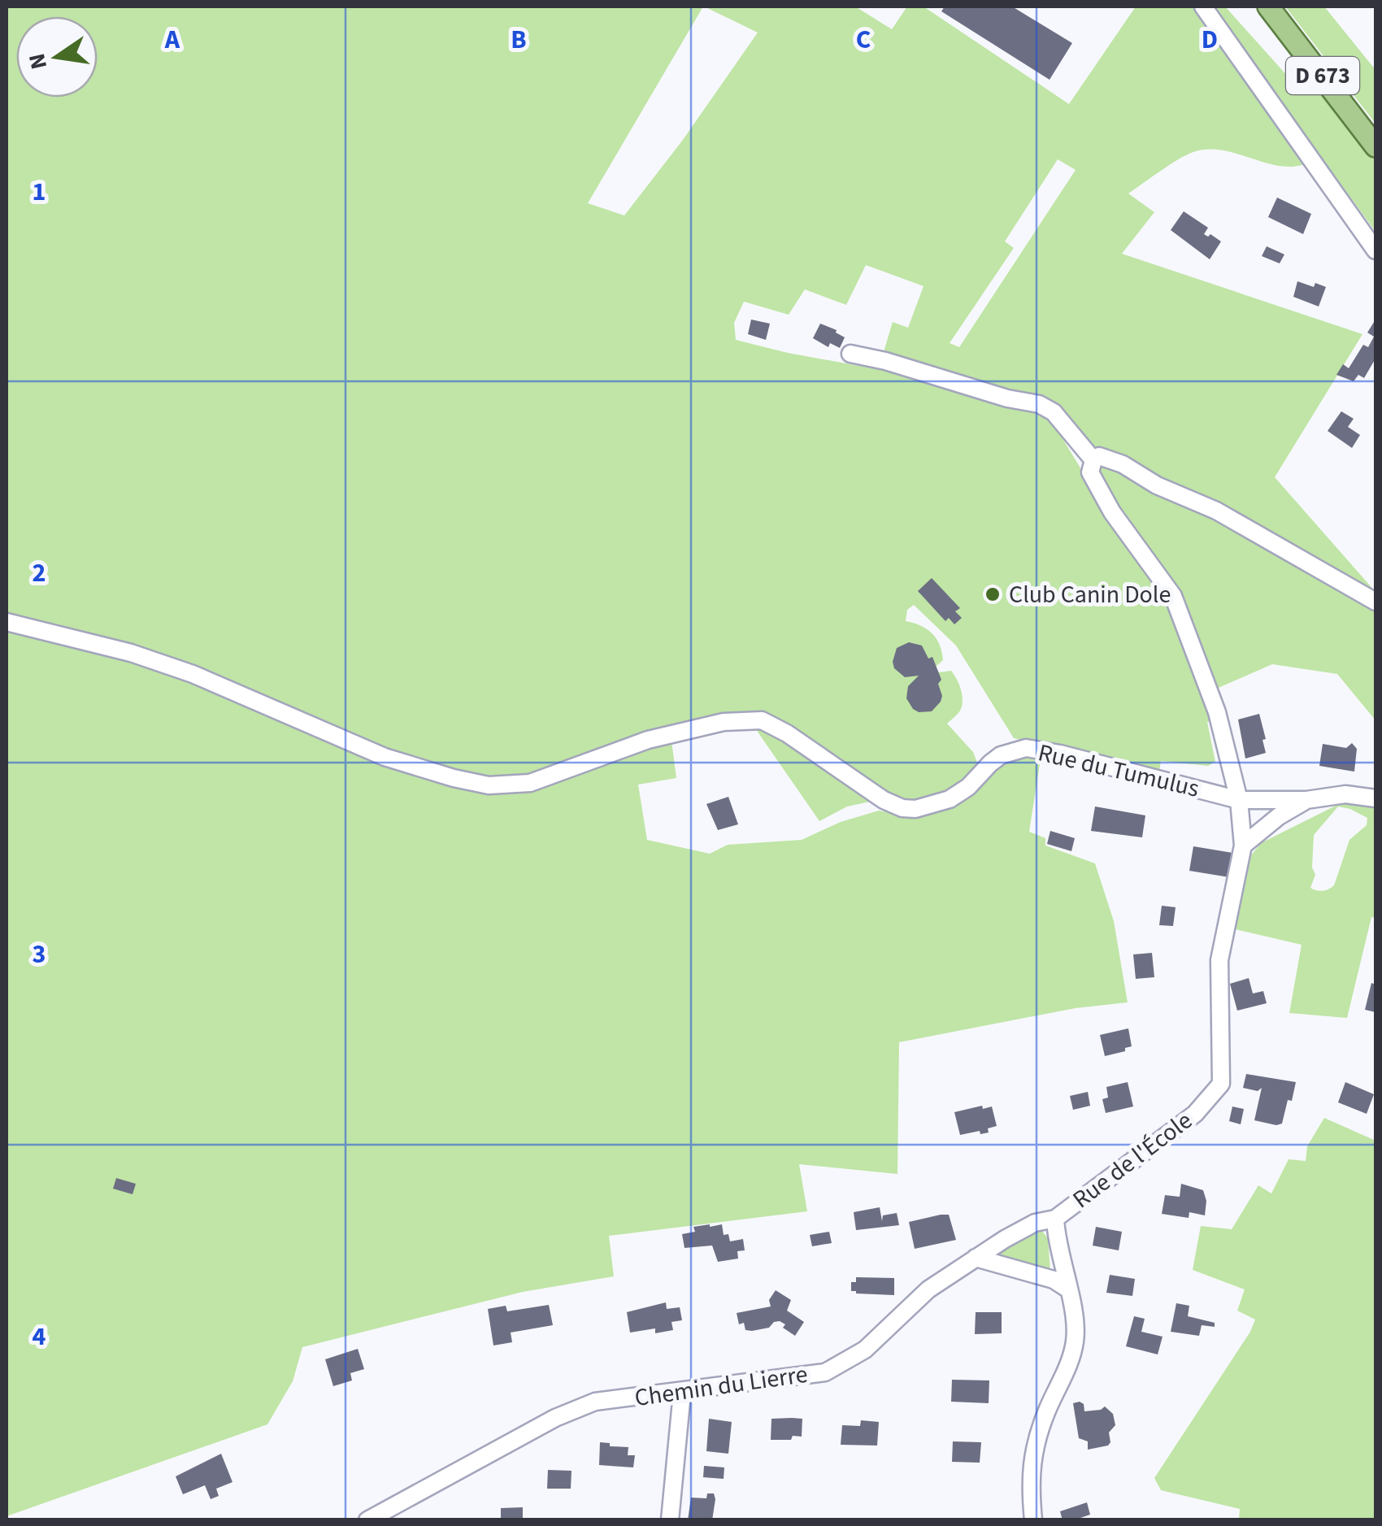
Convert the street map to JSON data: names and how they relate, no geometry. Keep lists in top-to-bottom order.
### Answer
{
  "streets": {
    "main road": ["D 673"],
    "street": ["Rue du Tumulus", "Rue de l'École", "Chemin du Lierre"]
  },
  "crossings": [
    ["Rue du Tumulus", "Rue de l'École"],
    ["Rue de l'École", "Chemin du Lierre"]
  ],
  "places": ["Club Canin Dole"],
  "north": "left",
  "grid": {
    "columns": [
      "A",
      "B",
      "C",
      "D"
    ],
    "rows": [
      "1",
      "2",
      "3",
      "4"
    ]
  }
}
